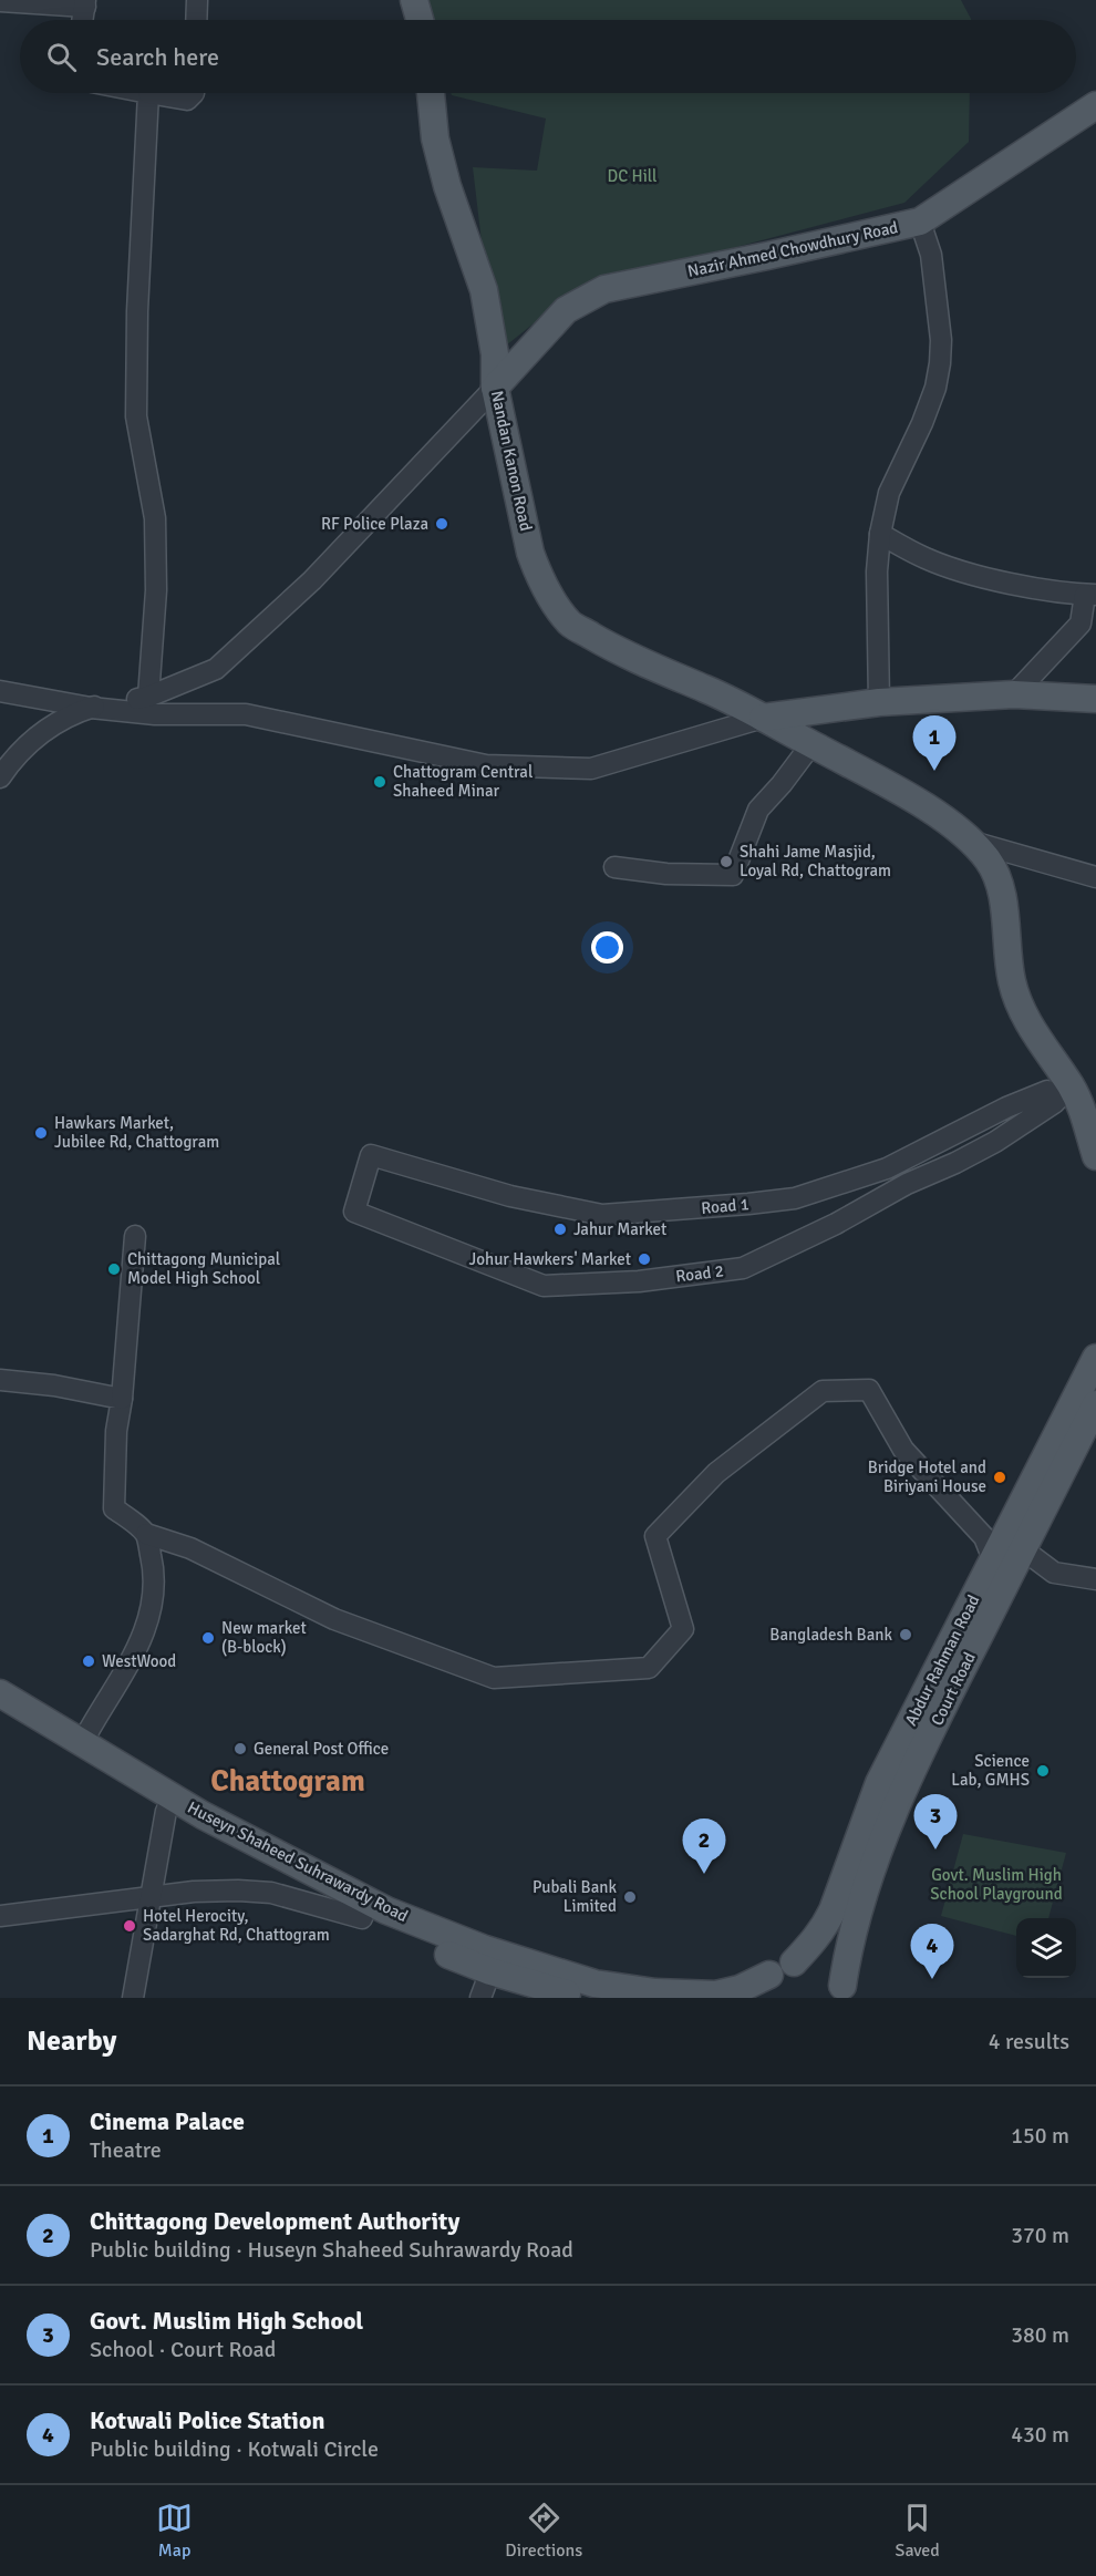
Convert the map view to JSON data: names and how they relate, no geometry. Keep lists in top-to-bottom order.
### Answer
{
  "streets": {
    "main road": [
      "Nazir Ahmed Chowdhury Road",
      "Nandan Kanon Road",
      "Abdur Rahman Road",
      "Court Road",
      "Huseyn Shaheed Suhrawardy Road"
    ],
    "street": ["Road 1", "Road 2"]
  },
  "crossings": [
    ["Nazir Ahmed Chowdhury Road", "Nandan Kanon Road"],
    ["Nandan Kanon Road", "Road 1"],
    ["Nandan Kanon Road", "Road 2"],
    ["Road 1", "Road 2"],
    ["Abdur Rahman Road", "Huseyn Shaheed Suhrawardy Road"]
  ],
  "districts": ["Chattogram"],
  "parks": ["DC Hill", "Govt. Muslim High School Playground"],
  "places": [
    "RF Police Plaza",
    "Chattogram Central Shaheed Minar",
    "Shahi Jame Masjid, Loyal Rd, Chattogram",
    "Hawkars Market, Jubilee Rd, Chattogram",
    "Jahur Market",
    "Johur Hawkers' Market",
    "Chittagong Municipal Model High School",
    "Bridge Hotel and Biriyani House",
    "Bangladesh Bank",
    "New market (B-block)",
    "WestWood",
    "General Post Office",
    "Science Lab, GMHS",
    "Pubali Bank Limited",
    "Hotel Herocity, Sadarghat Rd, Chattogram"
  ],
  "page": {
    "search": "Search here",
    "pins": [
      "1",
      "3",
      "2",
      "4"
    ],
    "heading": ["Nearby", "4 results"],
    "list": [
      {
        "mark": "1",
        "name": "Cinema Palace",
        "note": "Theatre",
        "value": "150 m"
      },
      {
        "mark": "2",
        "name": "Chittagong Development Authority",
        "note": "Public building · Huseyn Shaheed Suhrawardy Road",
        "value": "370 m"
      },
      {
        "mark": "3",
        "name": "Govt. Muslim High School",
        "note": "School · Court Road",
        "value": "380 m"
      },
      {
        "mark": "4",
        "name": "Kotwali Police Station",
        "note": "Public building · Kotwali Circle",
        "value": "430 m"
      }
    ],
    "nav": ["Map", "Directions", "Saved"]
  }
}
